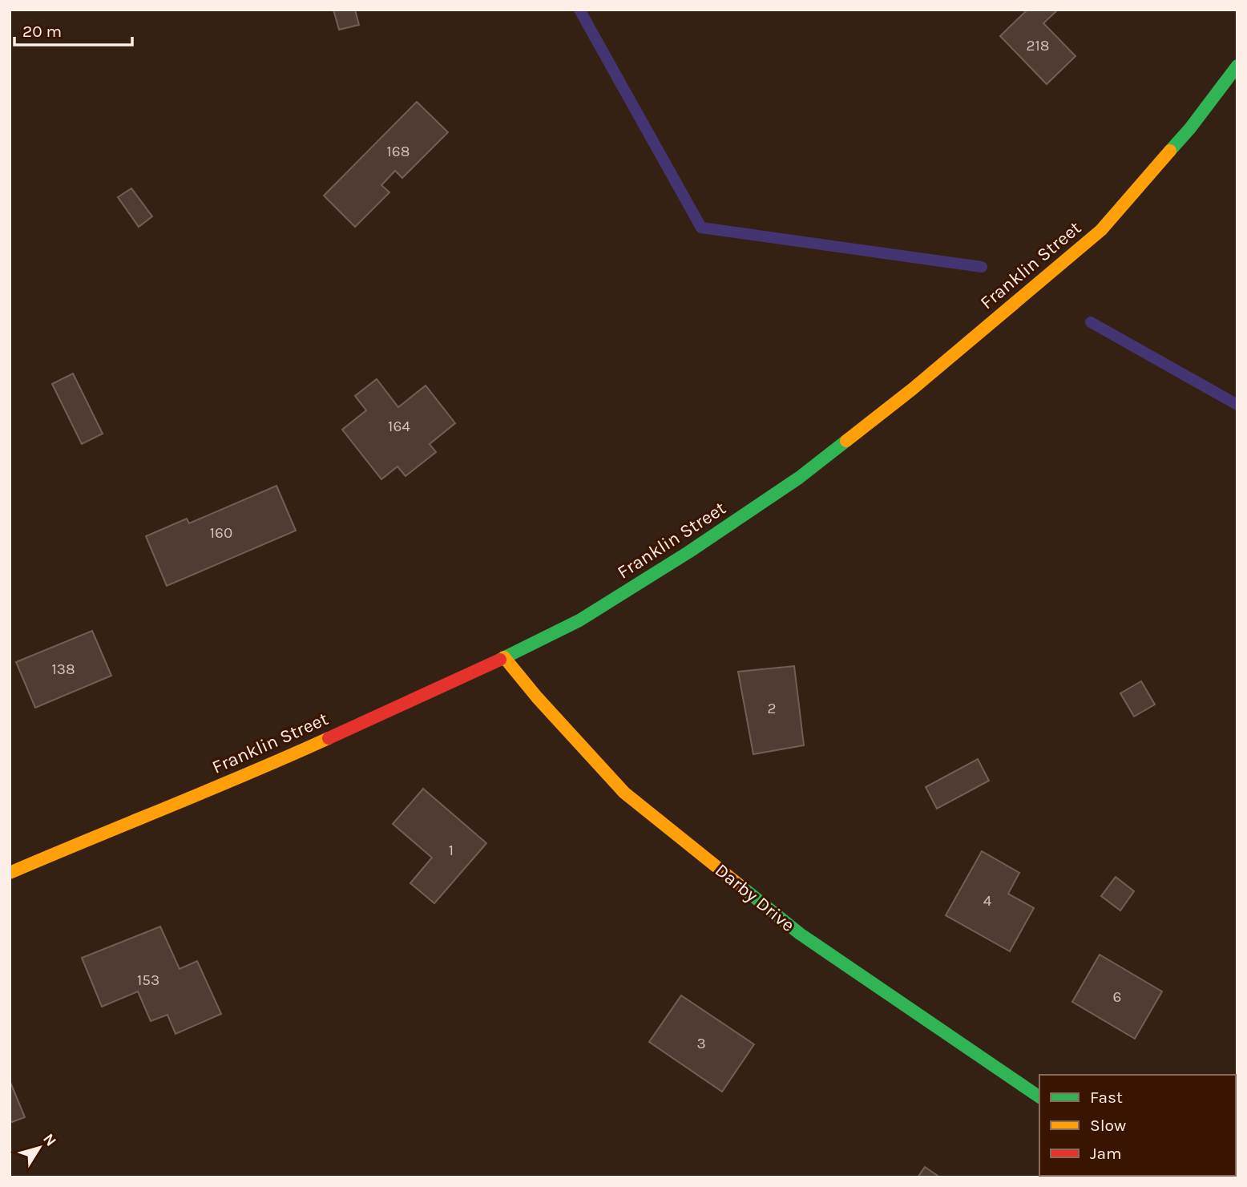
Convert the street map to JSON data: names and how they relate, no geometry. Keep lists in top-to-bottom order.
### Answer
{
  "streets": {
    "street": ["Franklin Street", "Darby Drive"]
  },
  "crossings": [
    ["Franklin Street", "Darby Drive"]
  ],
  "house_numbers": [
    "218",
    "168",
    "164",
    "160",
    "138",
    "2",
    "1",
    "4",
    "153",
    "6",
    "3"
  ],
  "legend": ["Fast", "Slow", "Jam"],
  "scale_bar": "20 m",
  "north": "top right"
}
